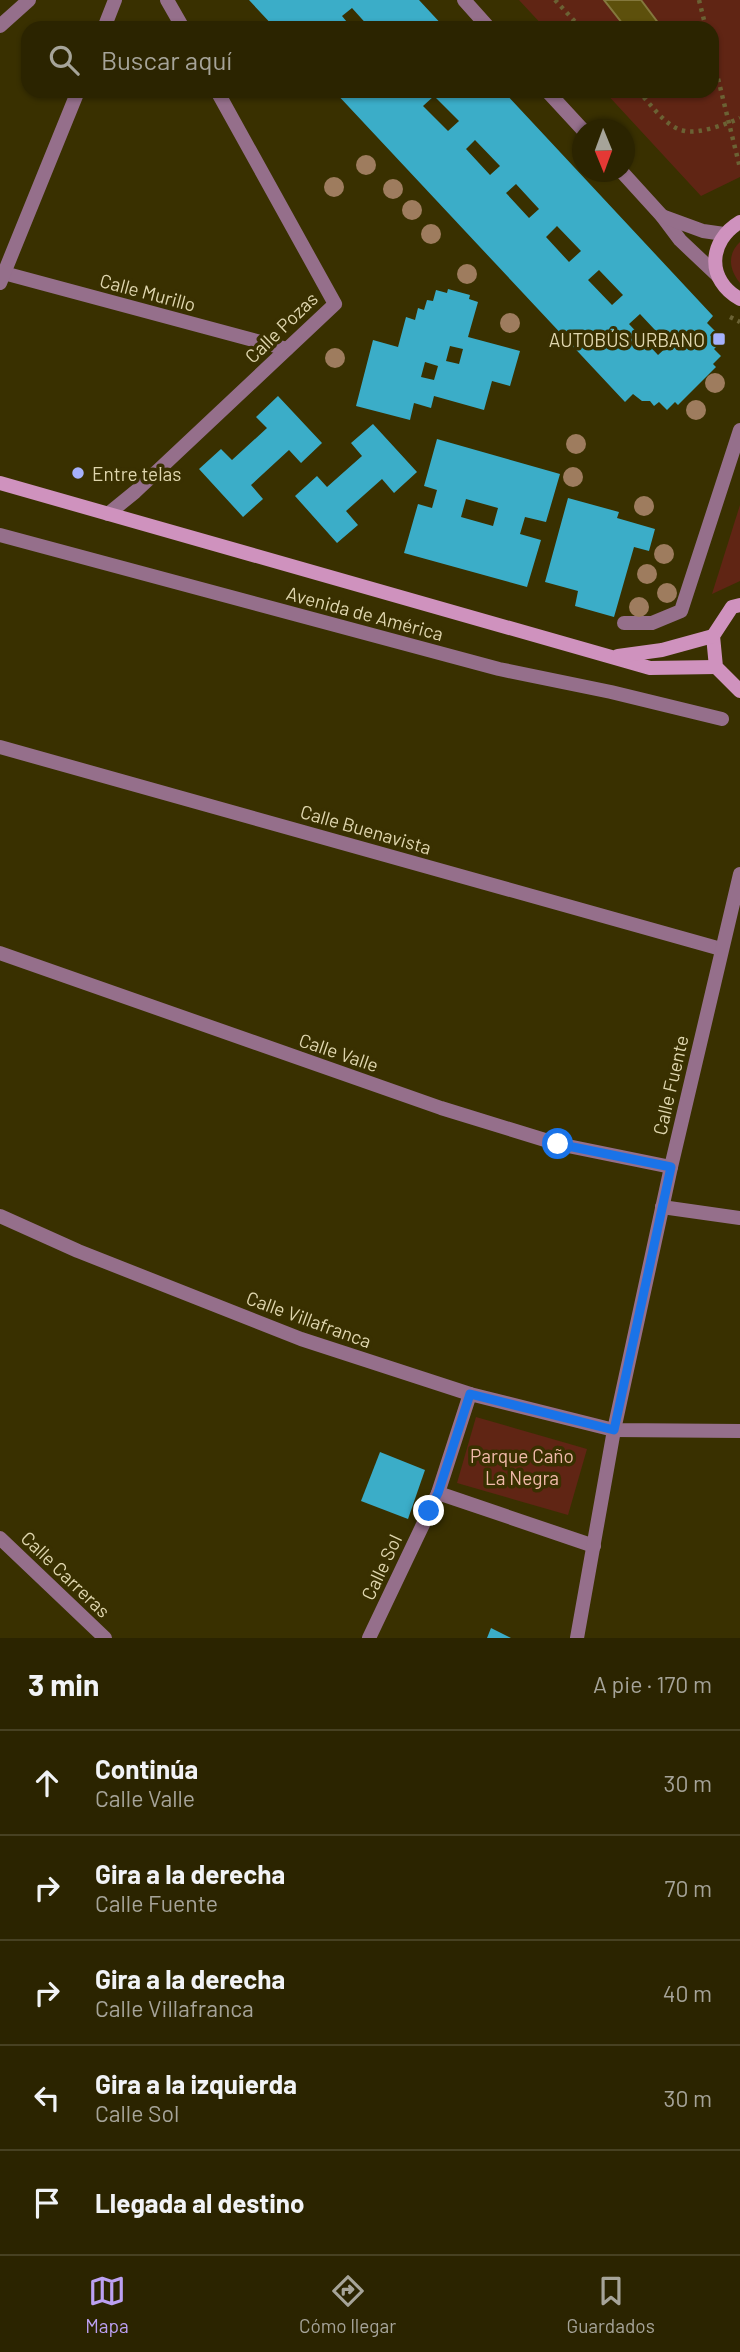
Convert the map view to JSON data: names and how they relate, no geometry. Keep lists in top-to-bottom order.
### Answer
{
  "streets": {
    "street": [
      "Calle Murillo",
      "Calle Pozas",
      "Avenida de América",
      "Calle Buenavista",
      "Calle Valle",
      "Calle Fuente",
      "Calle Villafranca",
      "Calle Sol",
      "Calle Carreras"
    ]
  },
  "crossings": [
    ["Calle Murillo", "Calle Pozas"],
    ["Calle Pozas", "Avenida de América"],
    ["Calle Buenavista", "Calle Fuente"],
    ["Calle Valle", "Calle Fuente"],
    ["Calle Fuente", "Calle Villafranca"],
    ["Calle Villafranca", "Calle Sol"]
  ],
  "parks": ["Parque Caño La Negra"],
  "places": {
    "transit": ["AUTOBÚS URBANO"],
    "other": ["Entre telas"]
  },
  "north": "bottom",
  "page": {
    "search": "Buscar aquí",
    "heading": ["3 min", "A pie · 170 m"],
    "list": [
      ["Continúa", "Calle Valle", "30 m"],
      ["Gira a la derecha", "Calle Fuente", "70 m"],
      ["Gira a la derecha", "Calle Villafranca", "40 m"],
      ["Gira a la izquierda", "Calle Sol", "30 m"],
      "Llegada al destino"
    ],
    "nav": ["Mapa", "Cómo llegar", "Guardados"]
  }
}
